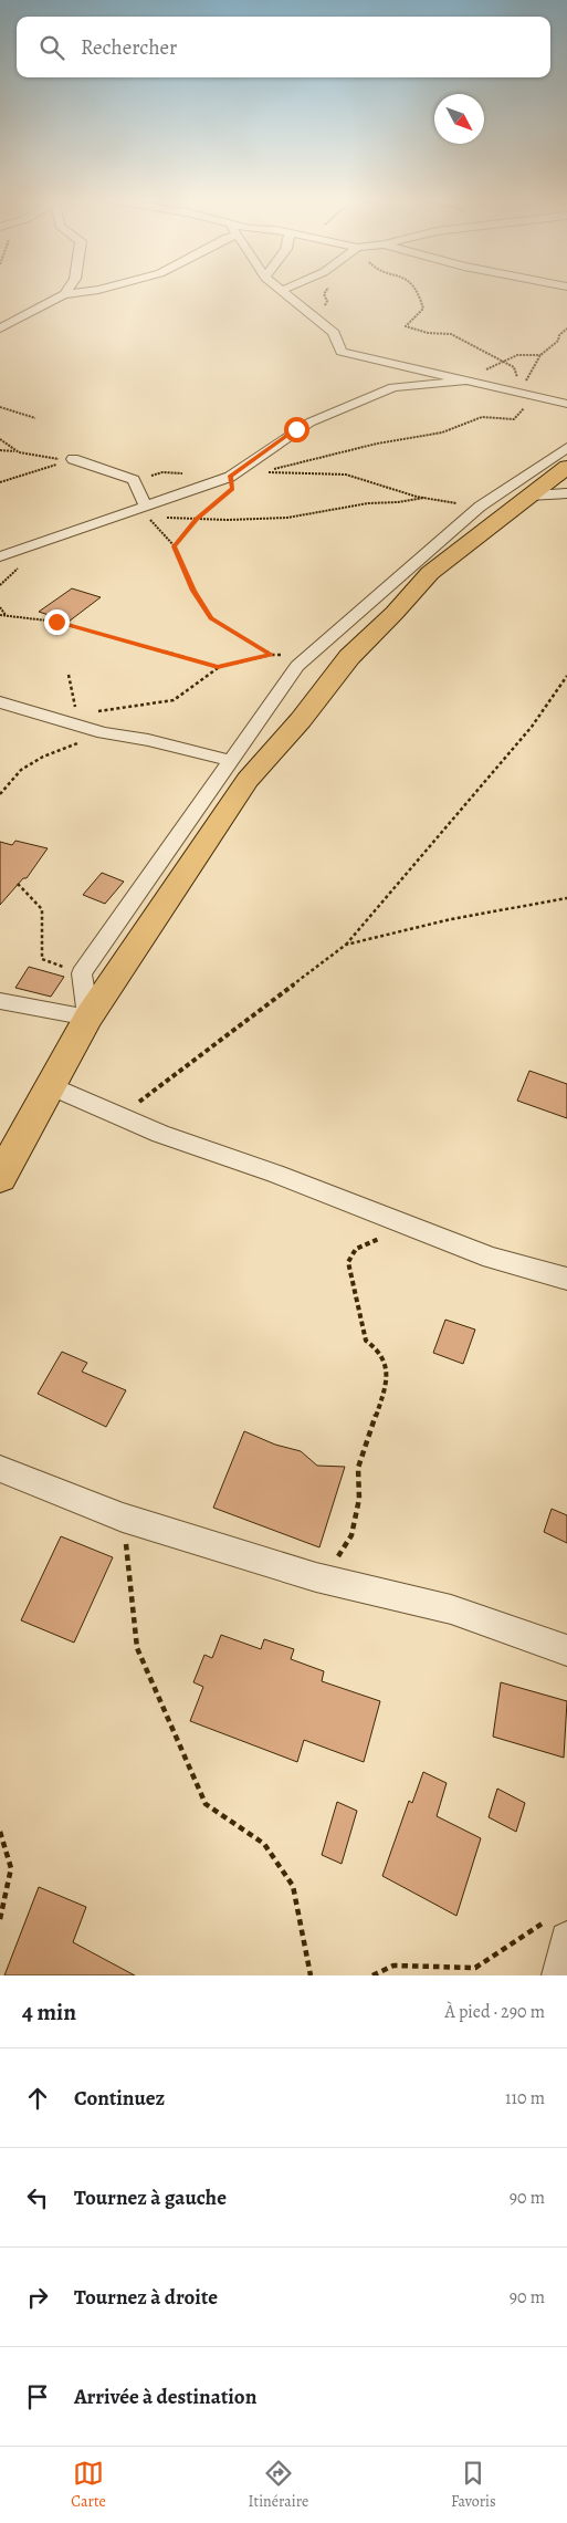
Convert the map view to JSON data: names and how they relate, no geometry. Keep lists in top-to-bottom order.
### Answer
{
  "north": "bottom right",
  "page": {
    "search": "Rechercher",
    "heading": ["4 min", "À pied · 290 m"],
    "list": [
      ["Continuez", "110 m"],
      ["Tournez à gauche", "90 m"],
      ["Tournez à droite", "90 m"],
      "Arrivée à destination"
    ],
    "nav": ["Carte", "Itinéraire", "Favoris"]
  }
}
